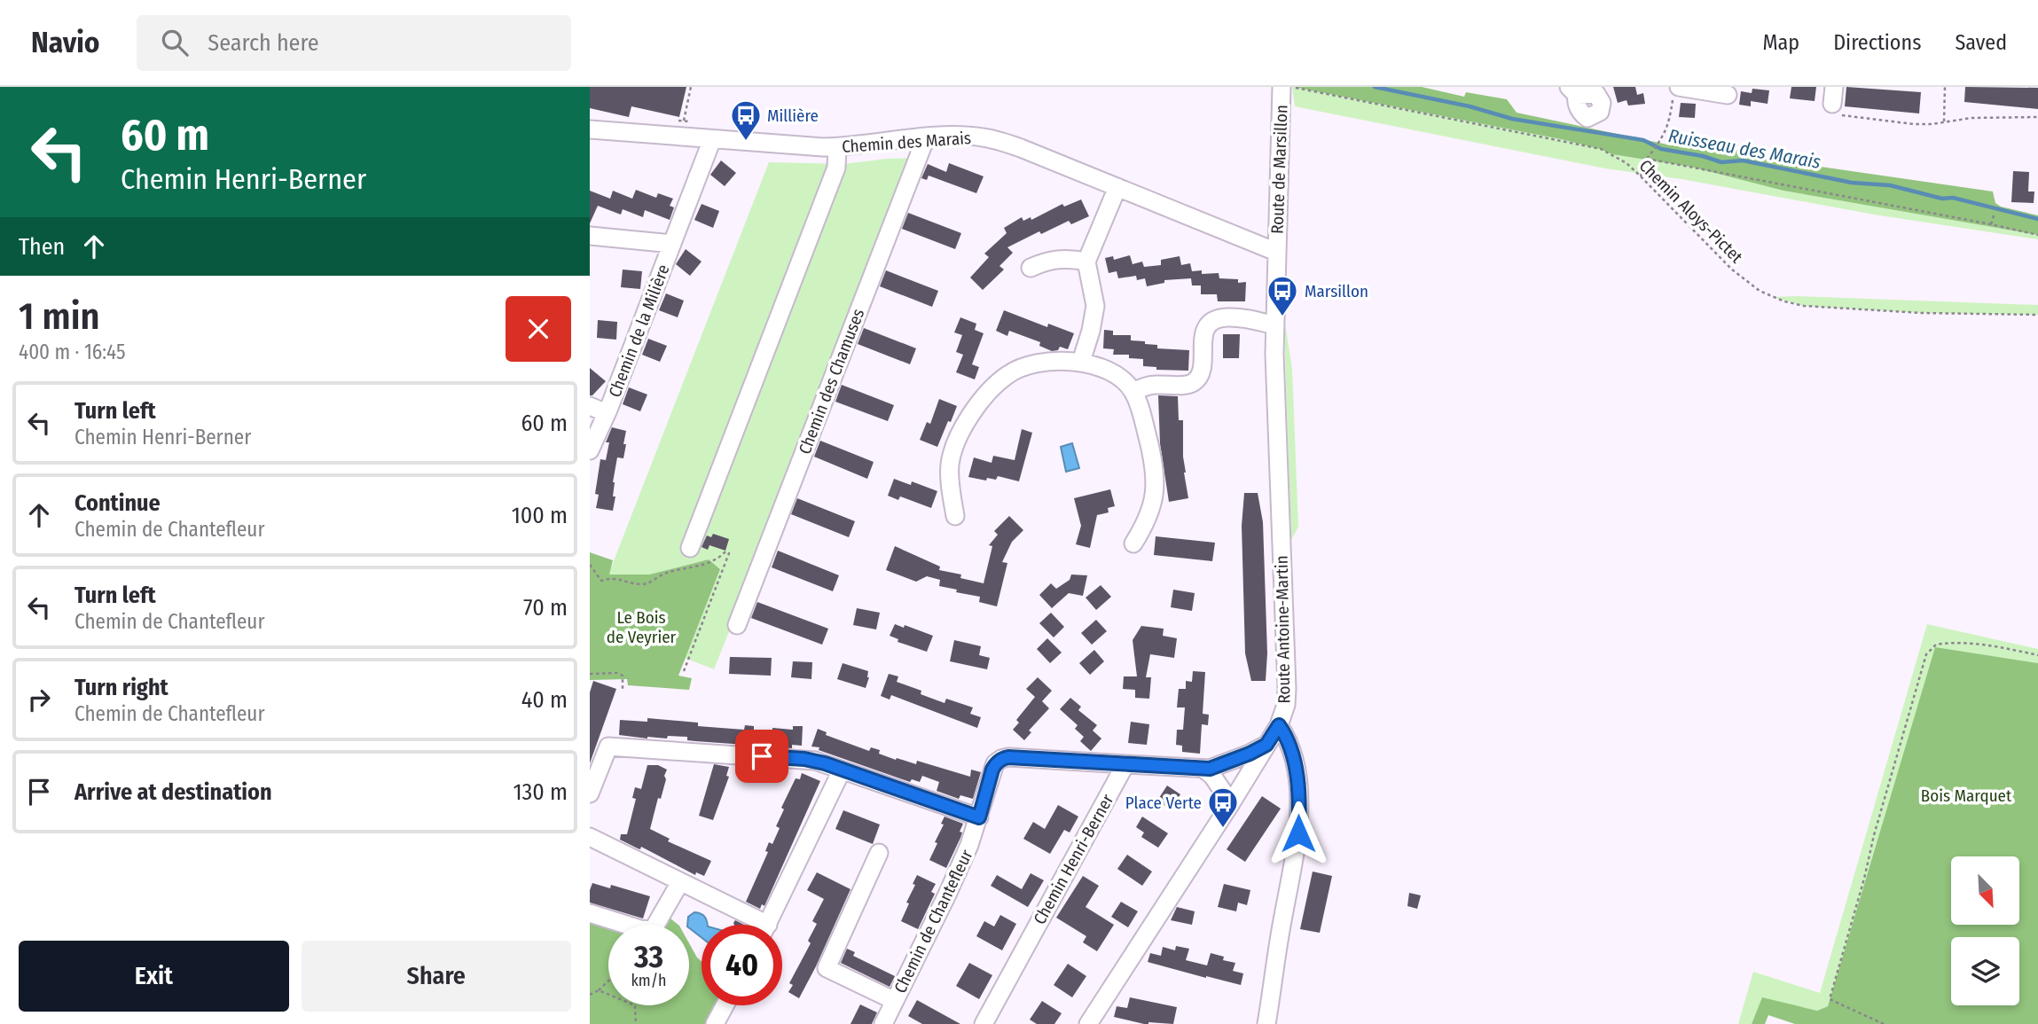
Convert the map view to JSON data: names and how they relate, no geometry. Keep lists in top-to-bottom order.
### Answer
{
  "streets": {
    "street": [
      "Chemin des Marais",
      "Route de Marsillon",
      "Chemin de la Milière",
      "Chemin des Chamuses",
      "Route Antoine-Martin",
      "Chemin Henri-Berner",
      "Chemin de Chantefleur"
    ],
    "path": ["Chemin Aloys-Pictet"]
  },
  "crossings": [
    ["Chemin des Marais", "Route de Marsillon"],
    ["Chemin des Marais", "Chemin de la Milière"],
    ["Chemin des Marais", "Chemin des Chamuses"],
    ["Chemin des Marais", "Route Antoine-Martin"],
    ["Route de Marsillon", "Route Antoine-Martin"],
    ["Chemin Henri-Berner", "Chemin de Chantefleur"]
  ],
  "water": ["Ruisseau des Marais"],
  "parks": ["Le Bois de Veyrier", "Bois Marquet"],
  "places": {
    "bus stop": ["Millière", "Marsillon", "Place Verte"]
  },
  "north": "bottom right",
  "page": {
    "header": "Navio",
    "search": "Search here",
    "nav": ["Map", "Directions", "Saved"],
    "turn": ["60 m", "Chemin Henri-Berner"],
    "then": "Then",
    "heading": ["1 min", "400 m · 16:45"],
    "list": [
      {
        "name": "Turn left",
        "note": "Chemin Henri-Berner",
        "value": "60 m"
      },
      {
        "name": "Continue",
        "note": "Chemin de Chantefleur",
        "value": "100 m"
      },
      {
        "name": "Turn left",
        "note": "Chemin de Chantefleur",
        "value": "70 m"
      },
      {
        "name": "Turn right",
        "note": "Chemin de Chantefleur",
        "value": "40 m"
      },
      {
        "name": "Arrive at destination",
        "value": "130 m"
      }
    ],
    "speed": "33 km/h",
    "limit": "40",
    "buttons": ["Exit", "Share"]
  }
}
